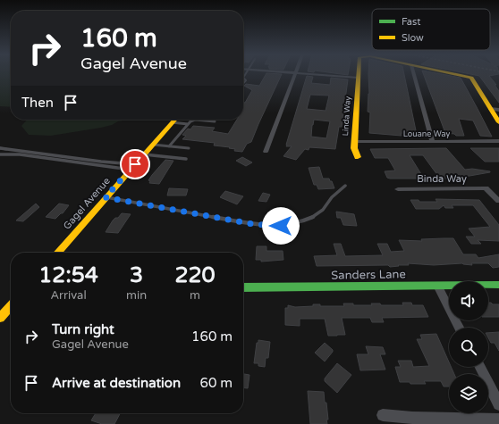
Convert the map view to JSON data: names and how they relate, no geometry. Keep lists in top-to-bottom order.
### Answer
{
  "streets": {
    "street": [
      "Linda Way",
      "Louane Way",
      "Binda Way",
      "Gagel Avenue",
      "Sanders Lane"
    ]
  },
  "crossings": [
    ["Linda Way", "Louane Way"]
  ],
  "legend": ["Fast", "Slow"],
  "page": {
    "turn": ["160 m", "Gagel Avenue"],
    "then": "Then",
    "eta": [
      "12:54",
      "Arrival",
      "3",
      "min",
      "220",
      "m"
    ],
    "list": [
      {
        "name": "Turn right",
        "note": "Gagel Avenue",
        "value": "160 m"
      },
      {
        "name": "Arrive at destination",
        "value": "60 m"
      }
    ]
  }
}
